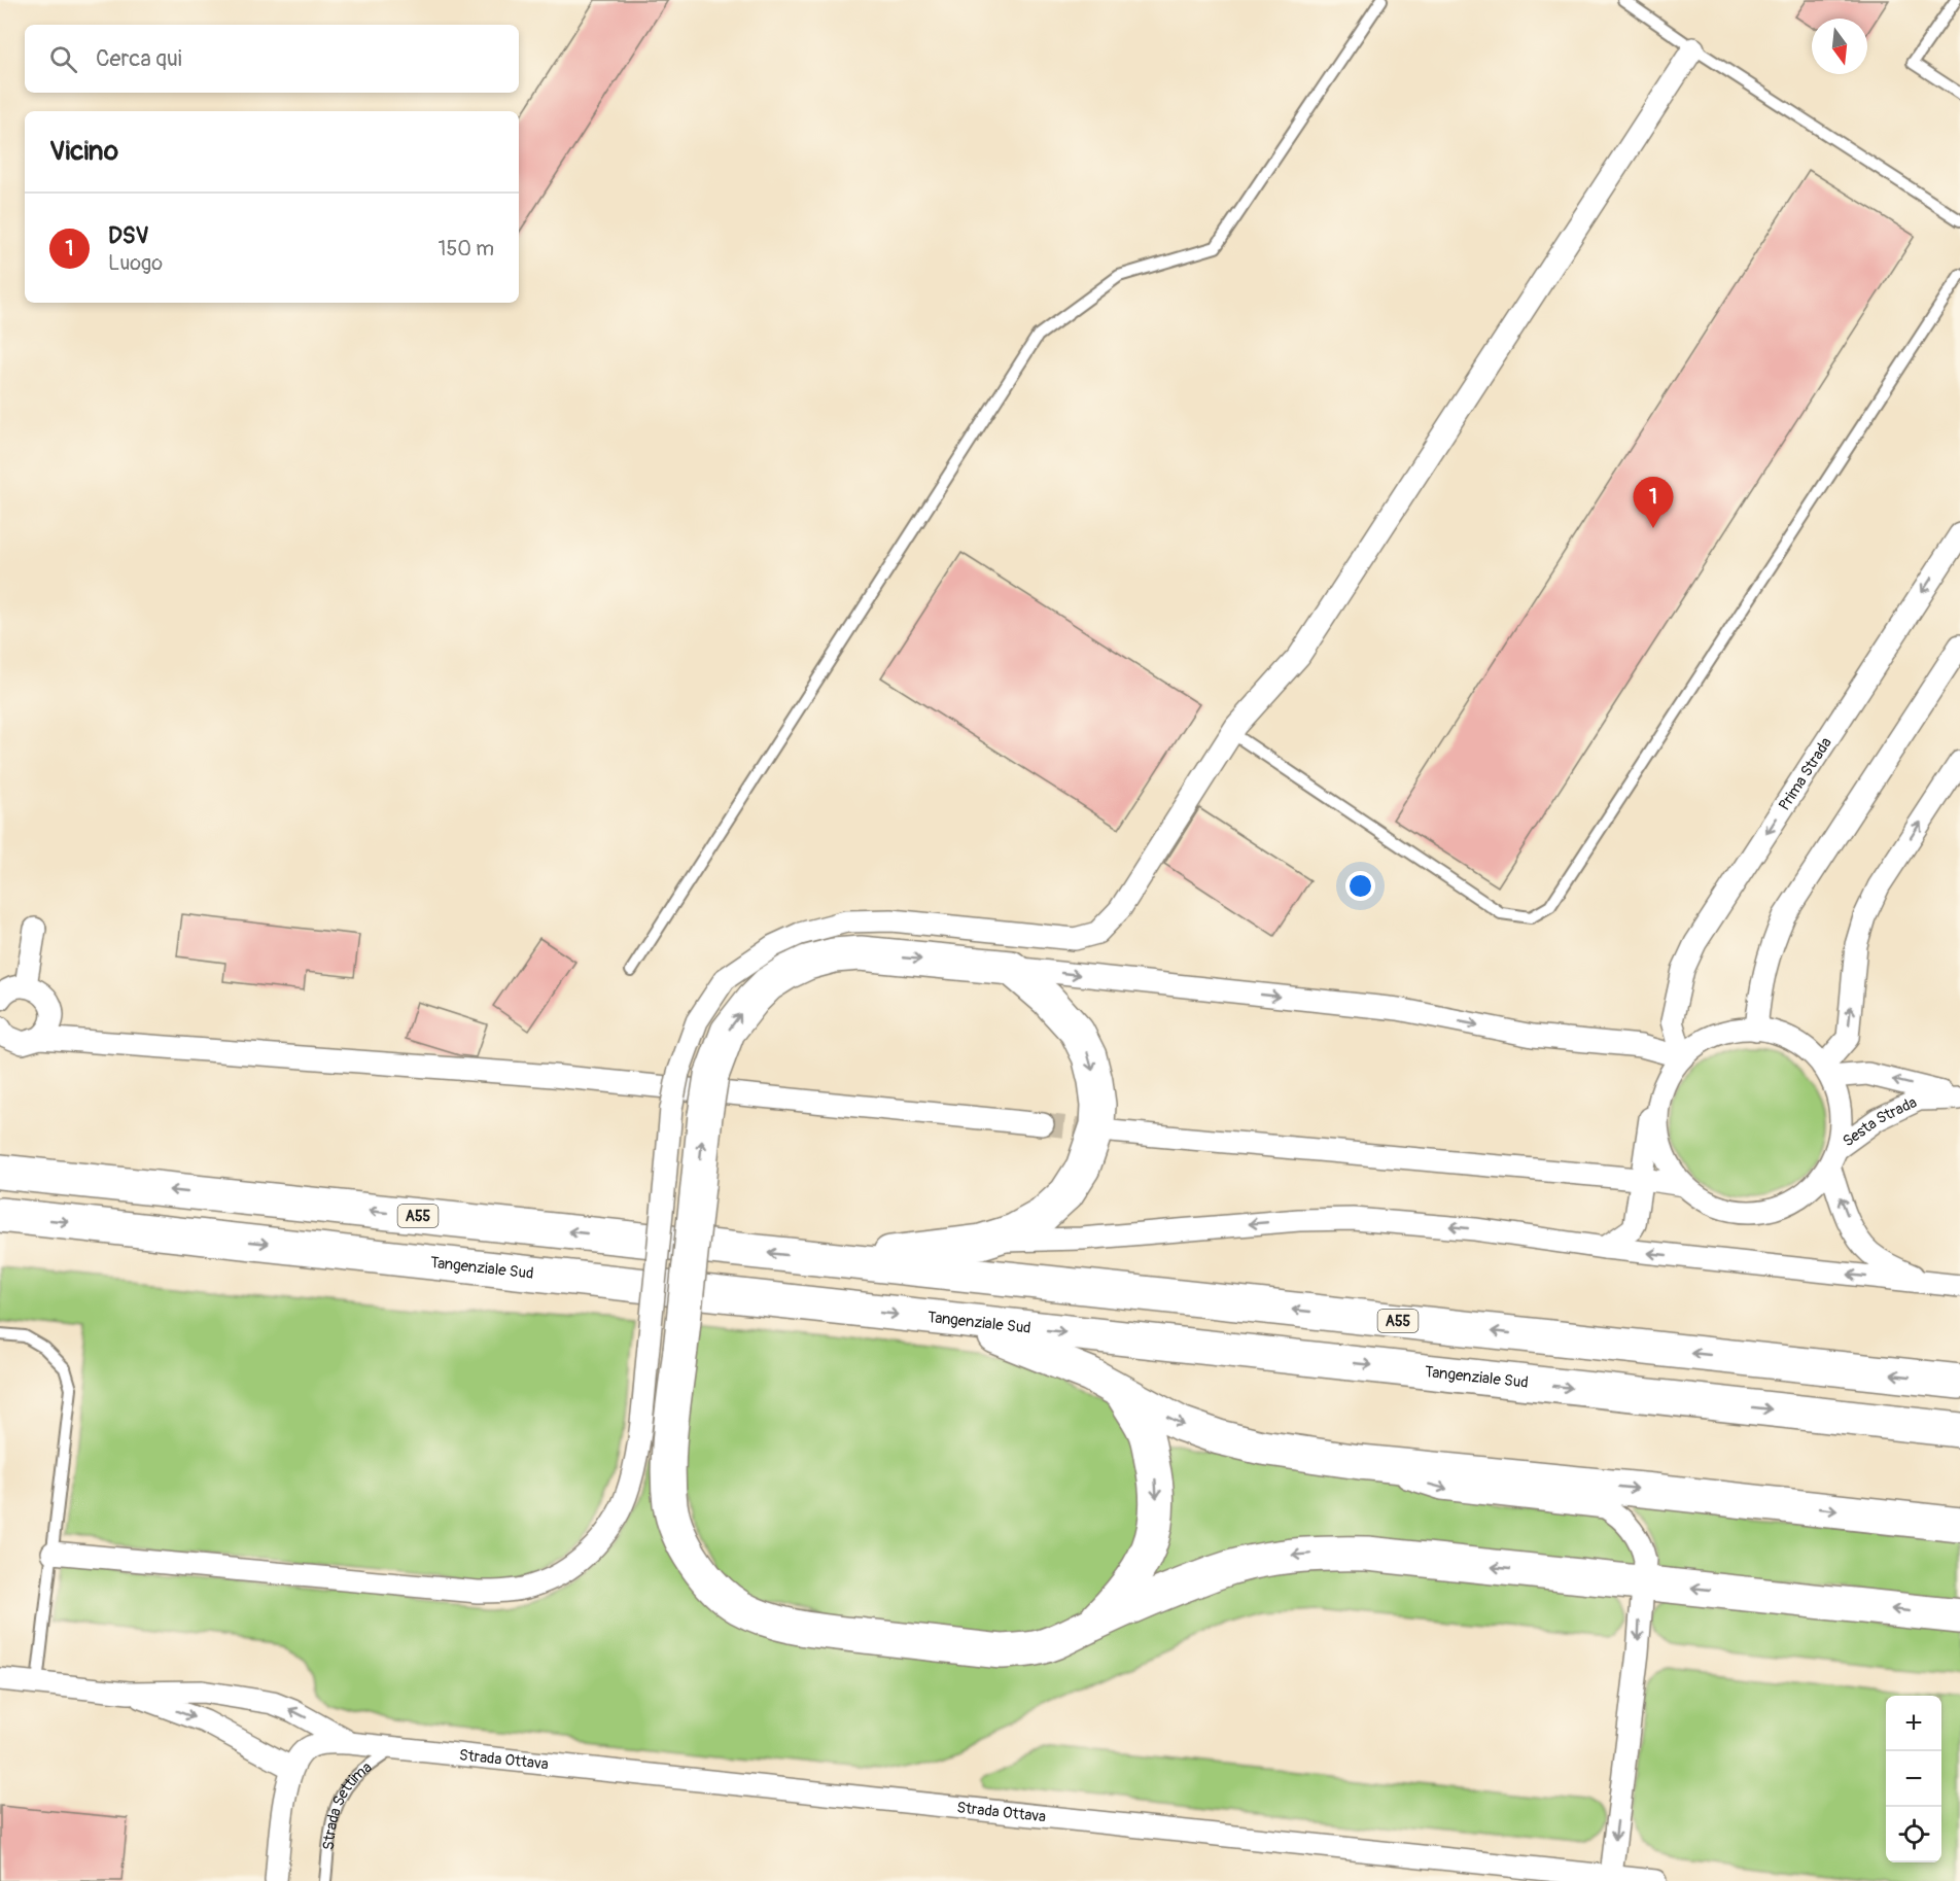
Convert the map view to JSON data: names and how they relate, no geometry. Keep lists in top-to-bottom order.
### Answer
{
  "streets": {
    "highway": ["A55", "Tangenziale Sud"],
    "street": ["Prima Strada", "Sesta Strada", "Strada Ottava"],
    "lane": ["Strada Settima"]
  },
  "crossings": [
    ["Prima Strada", "Sesta Strada"],
    ["Strada Ottava", "Strada Settima"]
  ],
  "one_way": ["Sesta Strada"],
  "north": "bottom",
  "page": {
    "search": "Cerca qui",
    "heading": "Vicino",
    "list": [
      {
        "mark": "1",
        "name": "DSV",
        "note": "Luogo",
        "value": "150 m"
      }
    ],
    "pins": "1",
    "map_buttons": ["+", "−"]
  }
}
